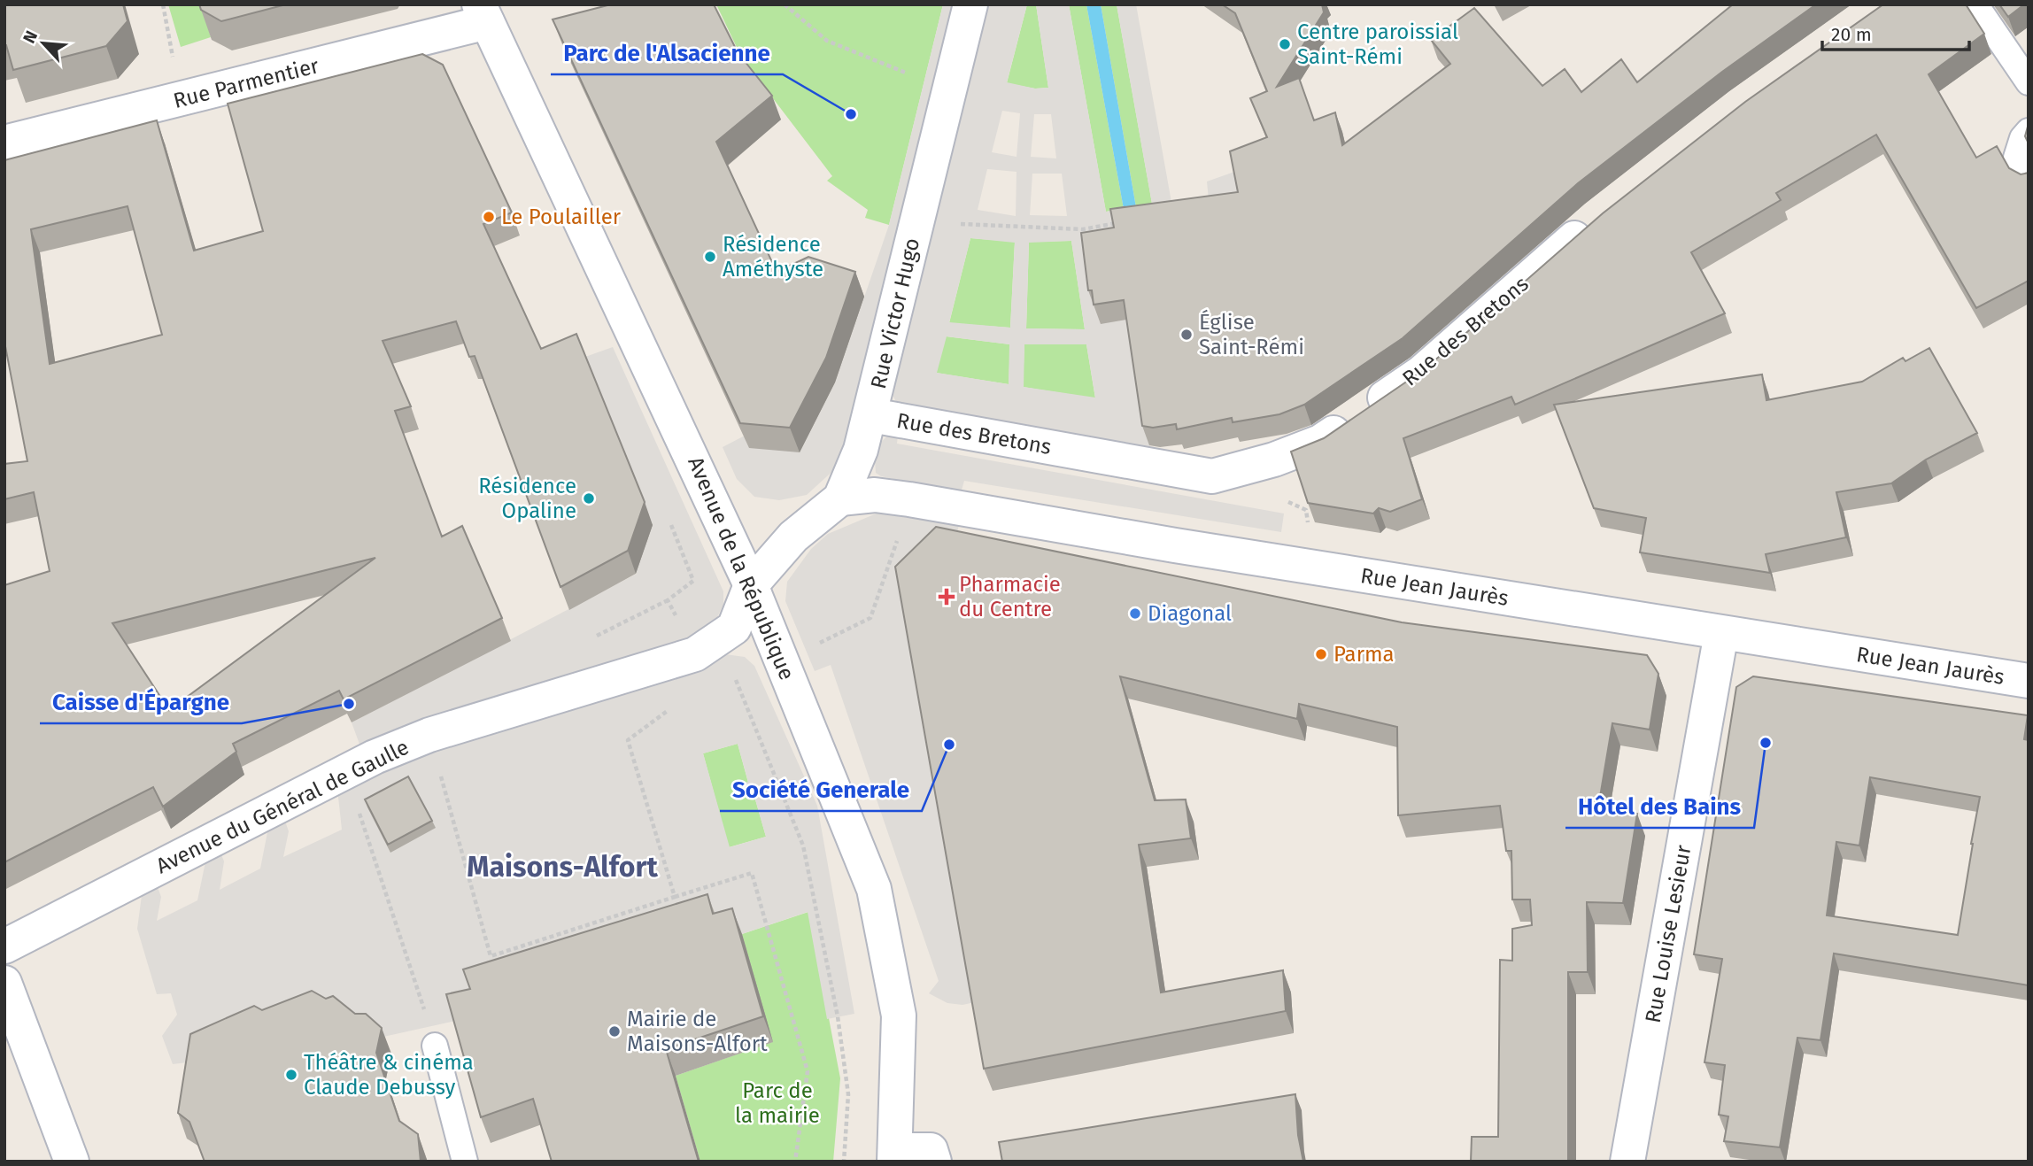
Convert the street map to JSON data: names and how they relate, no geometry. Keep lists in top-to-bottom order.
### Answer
{
  "streets": {
    "street": [
      "Rue Parmentier",
      "Rue Victor Hugo",
      "Rue des Bretons",
      "Avenue de la République",
      "Rue Jean Jaurès",
      "Avenue du Général de Gaulle",
      "Rue Louise Lesieur"
    ]
  },
  "crossings": [
    ["Rue Parmentier", "Avenue de la République"],
    ["Rue Victor Hugo", "Rue des Bretons"],
    ["Rue Victor Hugo", "Rue Jean Jaurès"],
    ["Avenue de la République", "Avenue du Général de Gaulle"],
    ["Rue Jean Jaurès", "Rue Louise Lesieur"]
  ],
  "districts": ["Maisons-Alfort"],
  "parks": ["Parc de la mairie"],
  "places": {
    "other": [
      "Centre paroissial Saint-Rémi",
      "Parc de l'Alsacienne",
      "Le Poulailler",
      "Résidence Améthyste",
      "Église Saint-Rémi",
      "Résidence Opaline",
      "Diagonal",
      "Parma",
      "Caisse d'Épargne",
      "Hôtel des Bains",
      "Société Generale",
      "Mairie de Maisons-Alfort",
      "Théâtre & cinéma Claude Debussy"
    ],
    "health": ["Pharmacie du Centre"]
  },
  "scale_bar": "20 m",
  "north": "top left"
}
